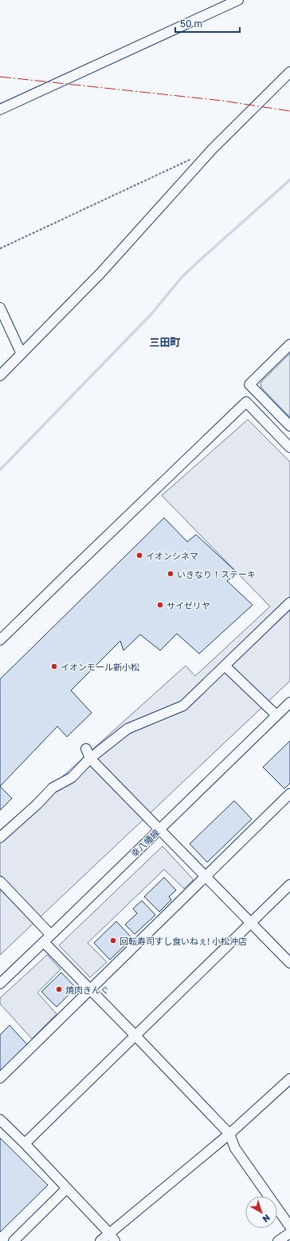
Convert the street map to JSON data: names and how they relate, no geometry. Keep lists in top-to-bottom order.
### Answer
{
  "streets": {
    "street": ["幸八幡線"]
  },
  "districts": ["三田町"],
  "places": [
    "イオンシネマ",
    "いきなり！ステーキ",
    "サイゼリヤ",
    "イオンモール新小松",
    "回転寿司すし食いねぇ! 小松沖店",
    "焼肉きんぐ"
  ],
  "scale_bar": "50 m",
  "north": "bottom right"
}
